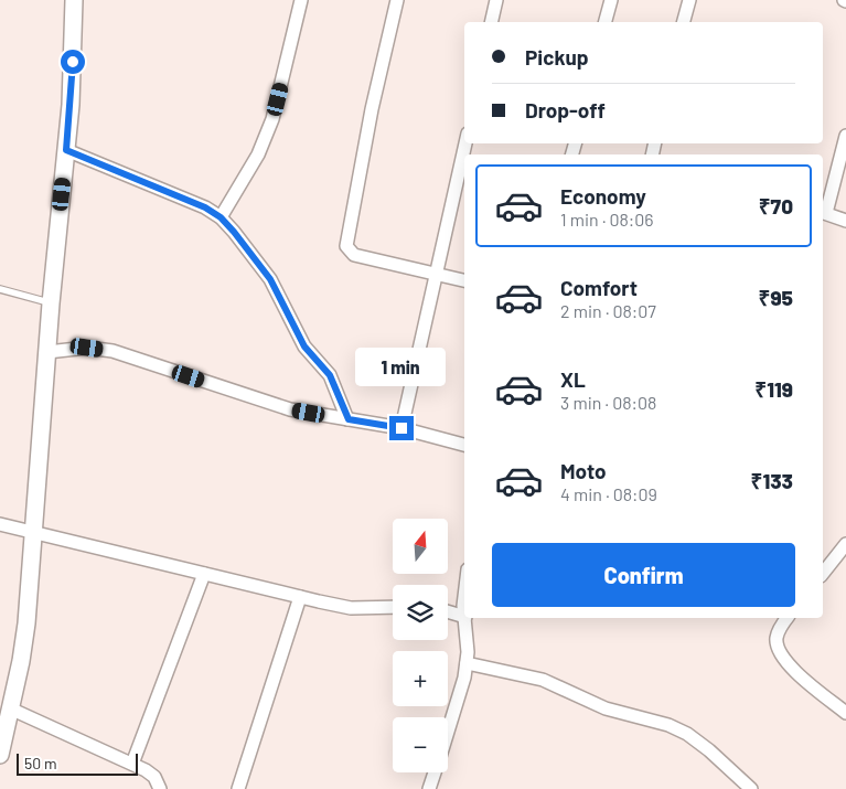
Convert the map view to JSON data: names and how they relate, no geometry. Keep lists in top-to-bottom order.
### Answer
{
  "scale_bar": "50 m",
  "north": "top",
  "page": {
    "banner": ["Pickup", "Drop-off"],
    "list": [
      {
        "name": "Economy",
        "note": "1 min · 08:06",
        "value": "₹70"
      },
      {
        "name": "Comfort",
        "note": "2 min · 08:07",
        "value": "₹95"
      },
      {
        "name": "XL",
        "note": "3 min · 08:08",
        "value": "₹119"
      },
      {
        "name": "Moto",
        "note": "4 min · 08:09",
        "value": "₹133"
      }
    ],
    "bubble": "1 min",
    "map_buttons": ["+", "−"],
    "buttons": "Confirm",
    "scale": "50 m"
  }
}
